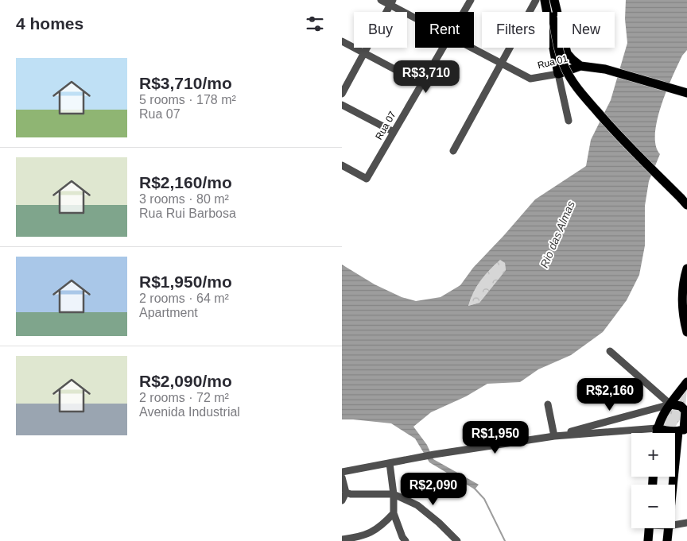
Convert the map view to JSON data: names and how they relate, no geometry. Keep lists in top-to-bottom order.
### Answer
{
  "streets": {
    "main road": ["Rua 01"],
    "street": ["Rua 07"]
  },
  "water": ["Rio das Almas"],
  "page": {
    "heading": "4 homes",
    "chip": [
      "Buy",
      "Rent",
      "Filters",
      "New"
    ],
    "list": [
      {
        "name": "R$3,710/mo",
        "note": "5 rooms · 178 m² · Rua 07"
      },
      {
        "name": "R$2,160/mo",
        "note": "3 rooms · 80 m² · Rua Rui Barbosa"
      },
      {
        "name": "R$1,950/mo",
        "note": "2 rooms · 64 m² · Apartment"
      },
      {
        "name": "R$2,090/mo",
        "note": "2 rooms · 72 m² · Avenida Industrial"
      }
    ],
    "price": [
      "R$3,710",
      "R$2,160",
      "R$1,950",
      "R$2,090"
    ],
    "map_buttons": ["+", "−"]
  }
}
